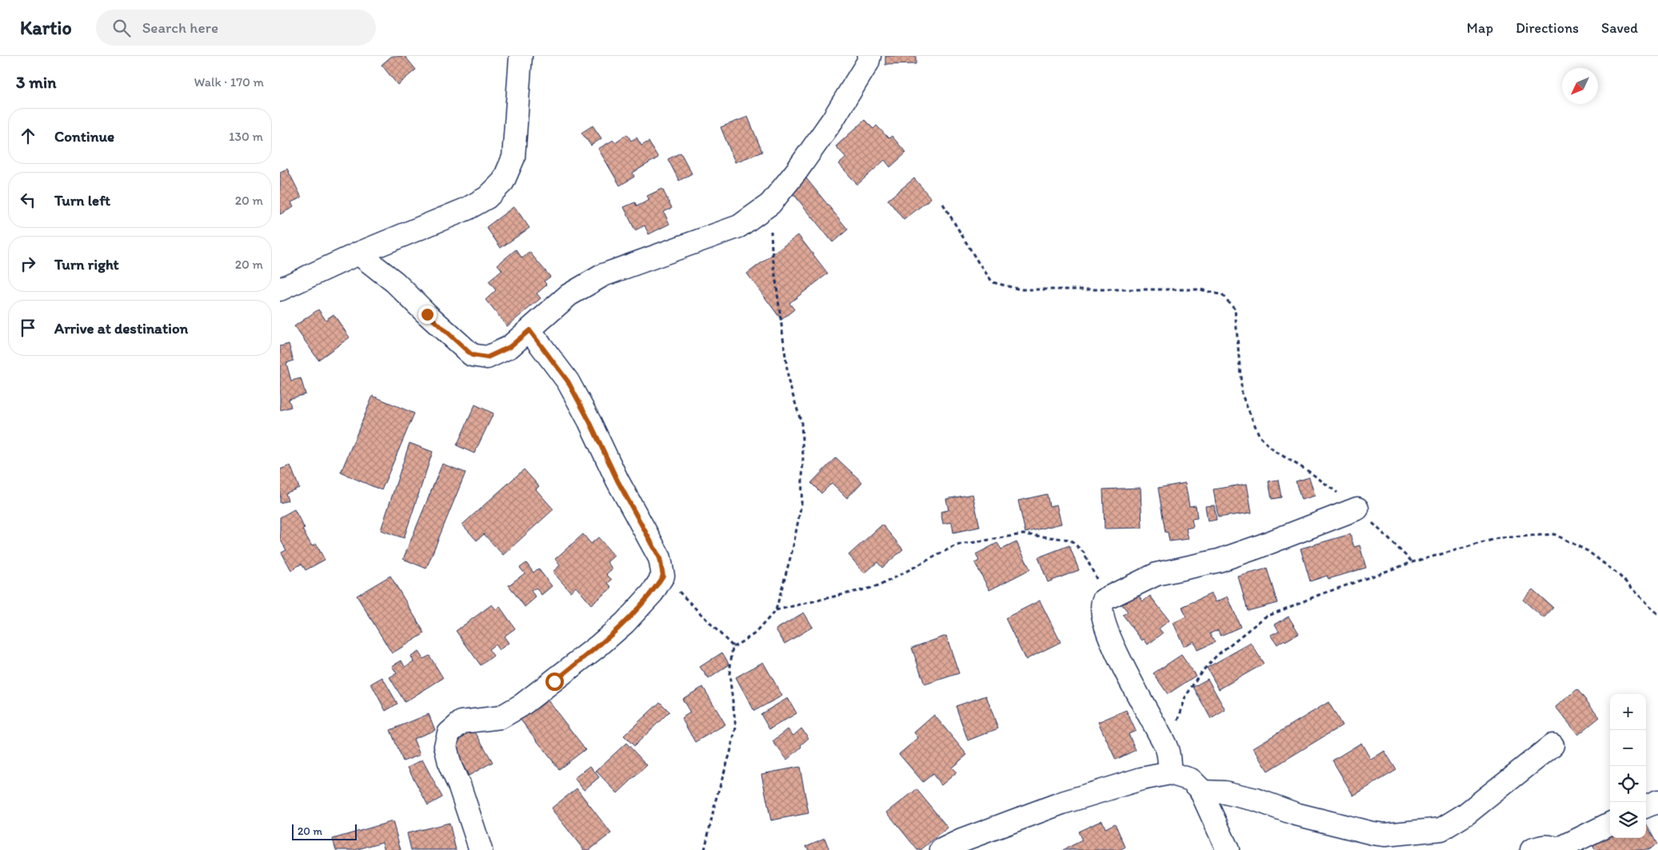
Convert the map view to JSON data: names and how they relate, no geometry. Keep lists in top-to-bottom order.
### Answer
{
  "scale_bar": "20 m",
  "north": "bottom left",
  "page": {
    "header": "Kartio",
    "search": "Search here",
    "nav": ["Map", "Directions", "Saved"],
    "heading": ["3 min", "Walk · 170 m"],
    "list": [
      ["Continue", "130 m"],
      ["Turn left", "20 m"],
      ["Turn right", "20 m"],
      "Arrive at destination"
    ],
    "map_buttons": ["+", "−"],
    "scale": "20 m"
  }
}
